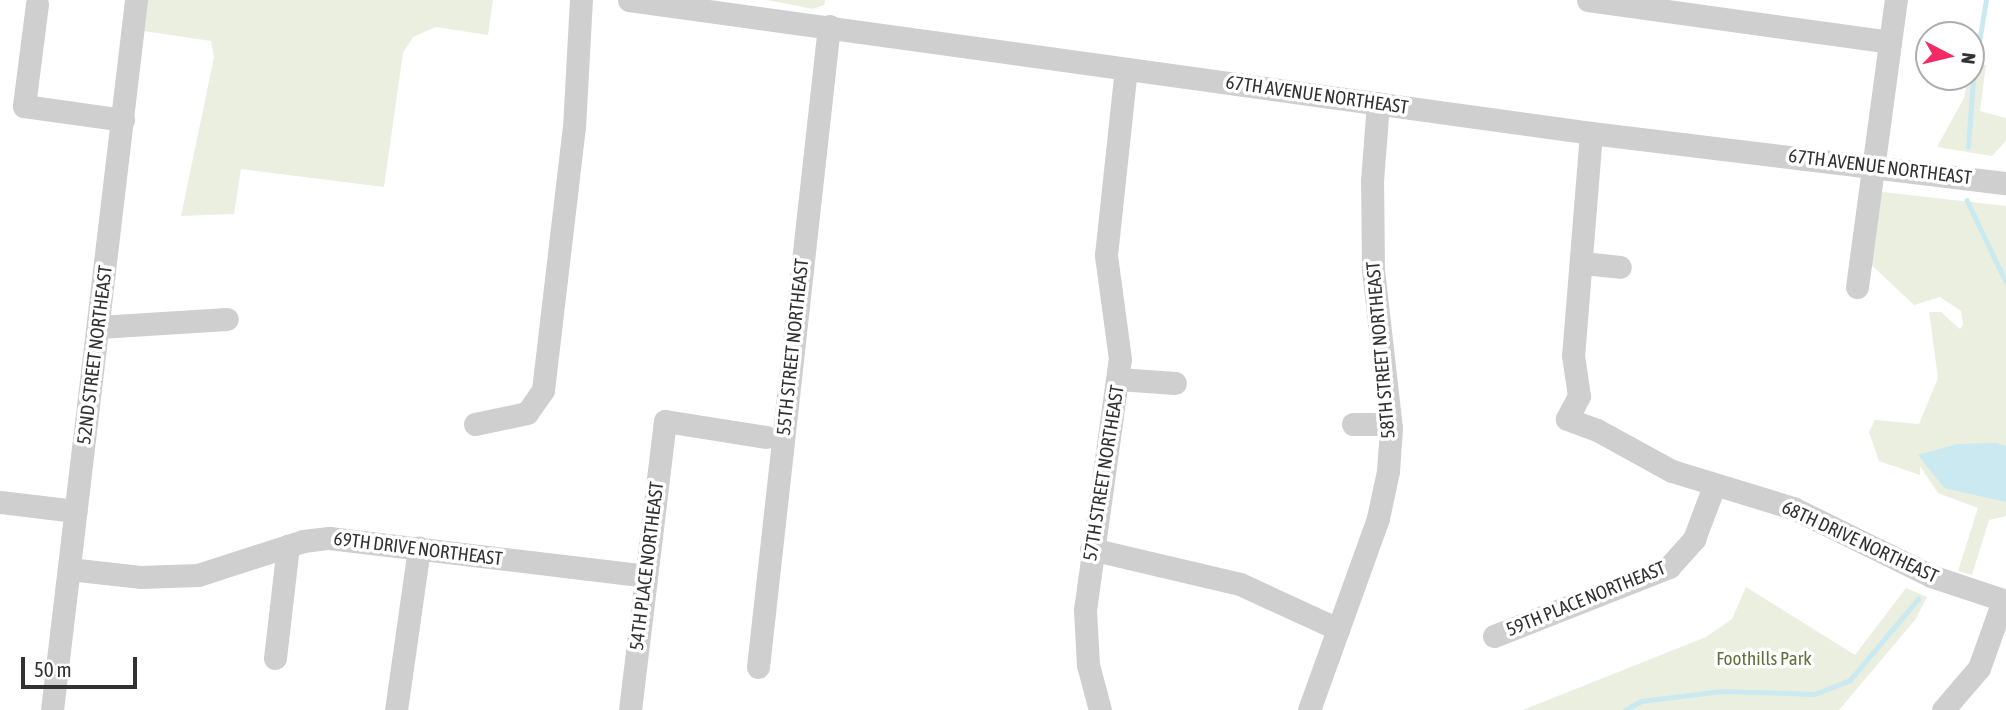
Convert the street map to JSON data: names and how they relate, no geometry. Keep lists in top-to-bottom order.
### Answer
{
  "streets": {
    "street": [
      "67TH AVENUE NORTHEAST",
      "55TH STREET NORTHEAST",
      "58TH STREET NORTHEAST",
      "52ND STREET NORTHEAST",
      "57TH STREET NORTHEAST",
      "68TH DRIVE NORTHEAST",
      "69TH DRIVE NORTHEAST",
      "54TH PLACE NORTHEAST",
      "59TH PLACE NORTHEAST"
    ]
  },
  "crossings": [
    ["67TH AVENUE NORTHEAST", "55TH STREET NORTHEAST"],
    ["67TH AVENUE NORTHEAST", "58TH STREET NORTHEAST"],
    ["67TH AVENUE NORTHEAST", "57TH STREET NORTHEAST"],
    ["52ND STREET NORTHEAST", "69TH DRIVE NORTHEAST"],
    ["68TH DRIVE NORTHEAST", "59TH PLACE NORTHEAST"],
    ["69TH DRIVE NORTHEAST", "54TH PLACE NORTHEAST"]
  ],
  "parks": ["Foothills Park"],
  "scale_bar": "50 m",
  "north": "right"
}
